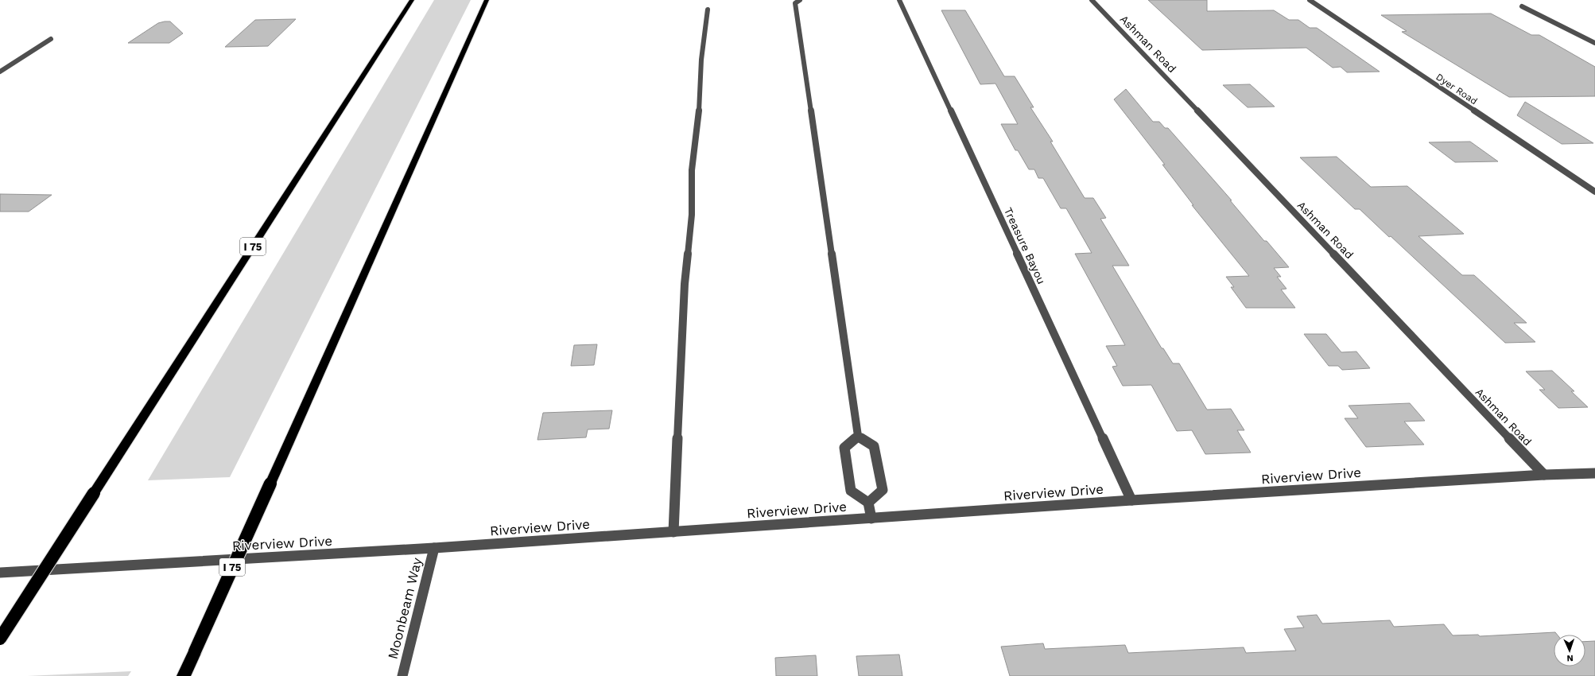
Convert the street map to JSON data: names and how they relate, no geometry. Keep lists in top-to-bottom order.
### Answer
{
  "streets": {
    "highway": ["I 75"],
    "street": [
      "Ashman Road",
      "Dyer Road",
      "Treasure Bayou",
      "Riverview Drive",
      "Moonbeam Way"
    ]
  },
  "crossings": [
    ["Ashman Road", "Riverview Drive"],
    ["Treasure Bayou", "Riverview Drive"],
    ["Riverview Drive", "Moonbeam Way"]
  ],
  "north": "bottom"
}
